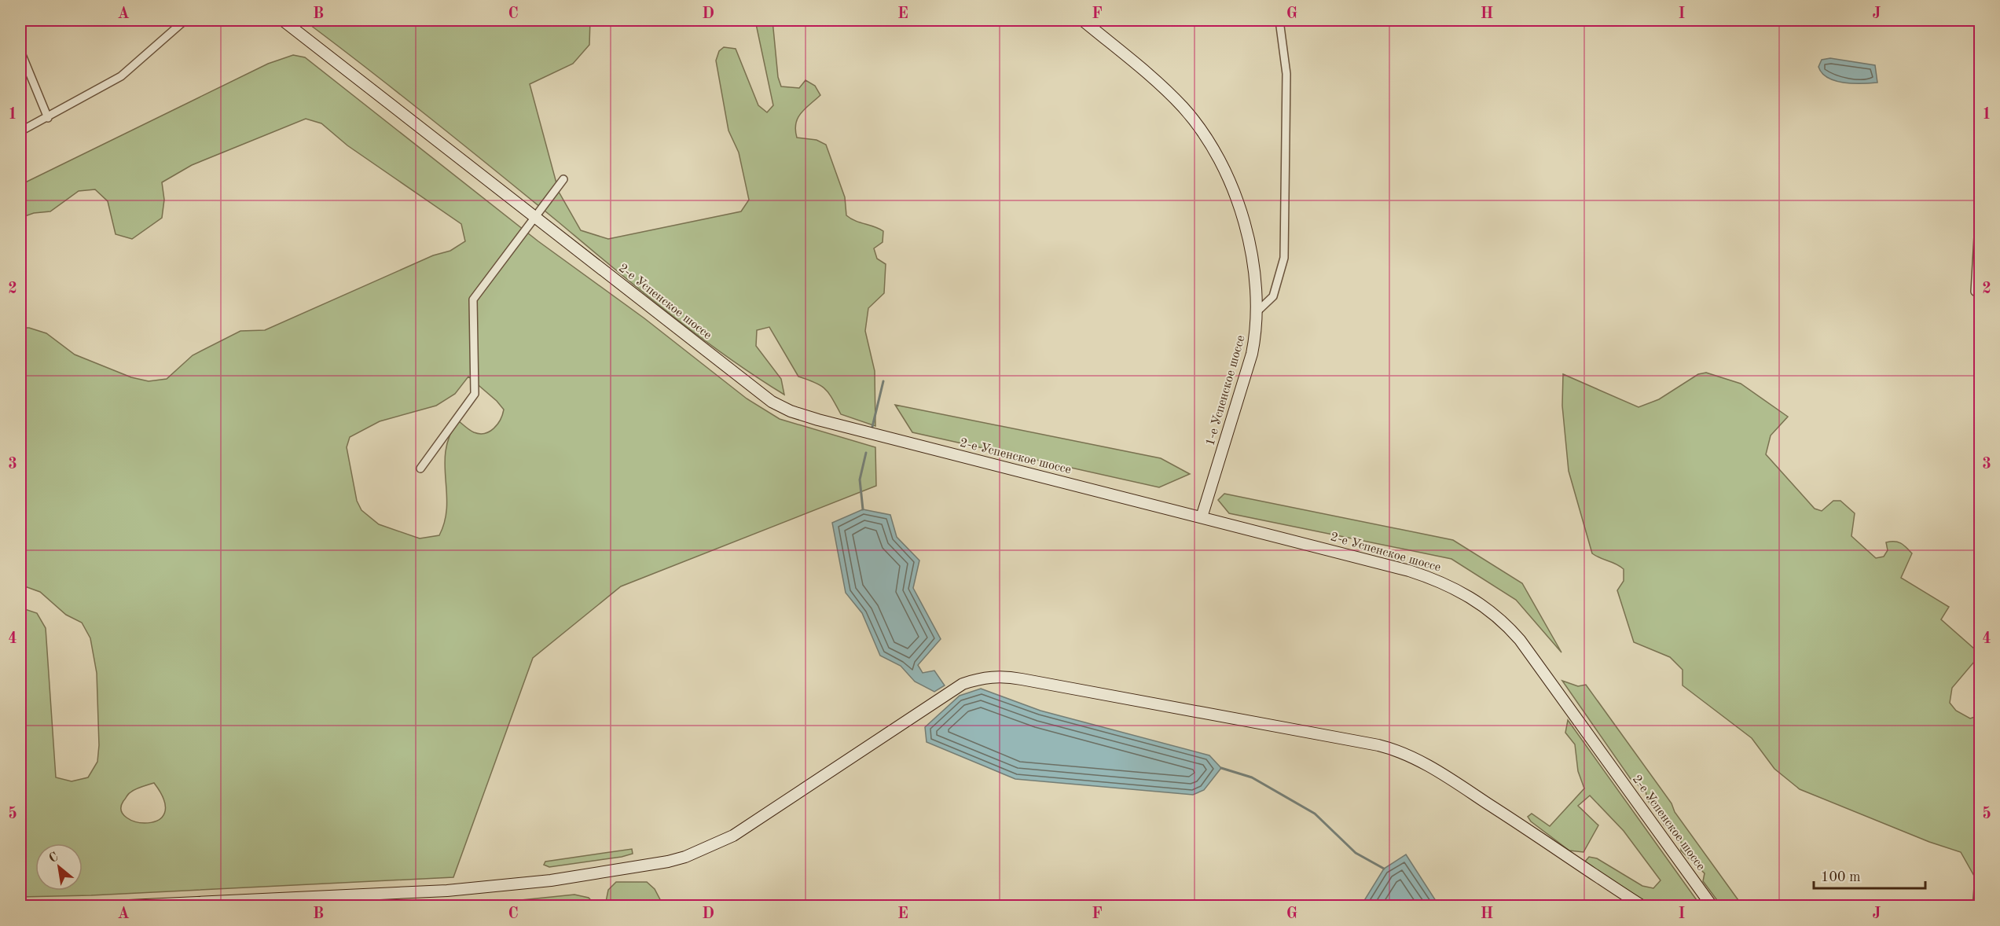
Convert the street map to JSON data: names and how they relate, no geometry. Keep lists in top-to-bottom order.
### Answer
{
  "streets": {
    "main road": ["2-е Успенское шоссе", "1-е Успенское шоссе"]
  },
  "crossings": [
    ["2-е Успенское шоссе", "1-е Успенское шоссе"]
  ],
  "scale_bar": "100 m",
  "north": "top left",
  "grid": {
    "columns": [
      "A",
      "B",
      "C",
      "D",
      "E",
      "F",
      "G",
      "H",
      "I",
      "J"
    ],
    "rows": [
      "1",
      "2",
      "3",
      "4",
      "5"
    ]
  }
}
